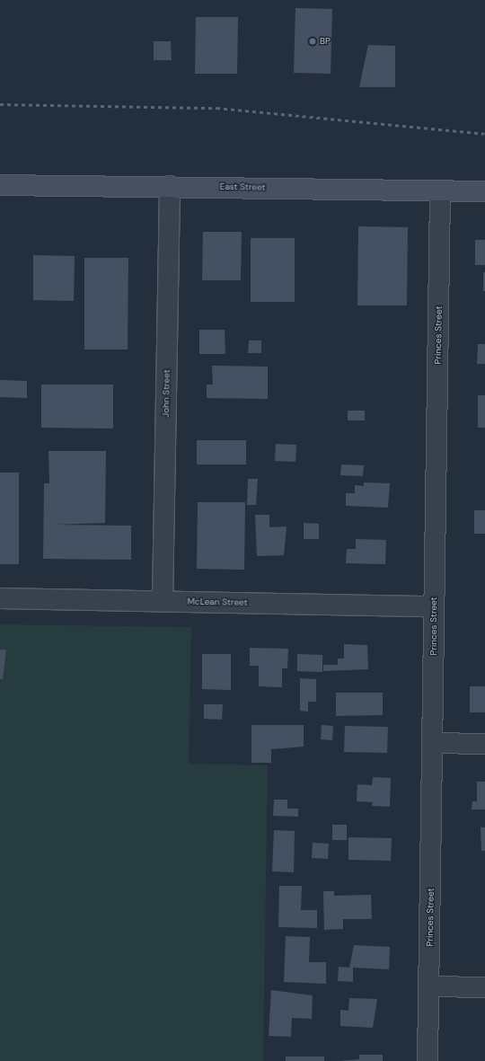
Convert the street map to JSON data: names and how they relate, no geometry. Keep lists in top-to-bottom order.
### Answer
{
  "streets": {
    "main road": ["East Street"],
    "street": ["Princes Street", "John Street", "McLean Street"]
  },
  "crossings": [
    ["East Street", "Princes Street"],
    ["East Street", "John Street"],
    ["Princes Street", "McLean Street"],
    ["John Street", "McLean Street"]
  ],
  "places": ["BP"]
}
